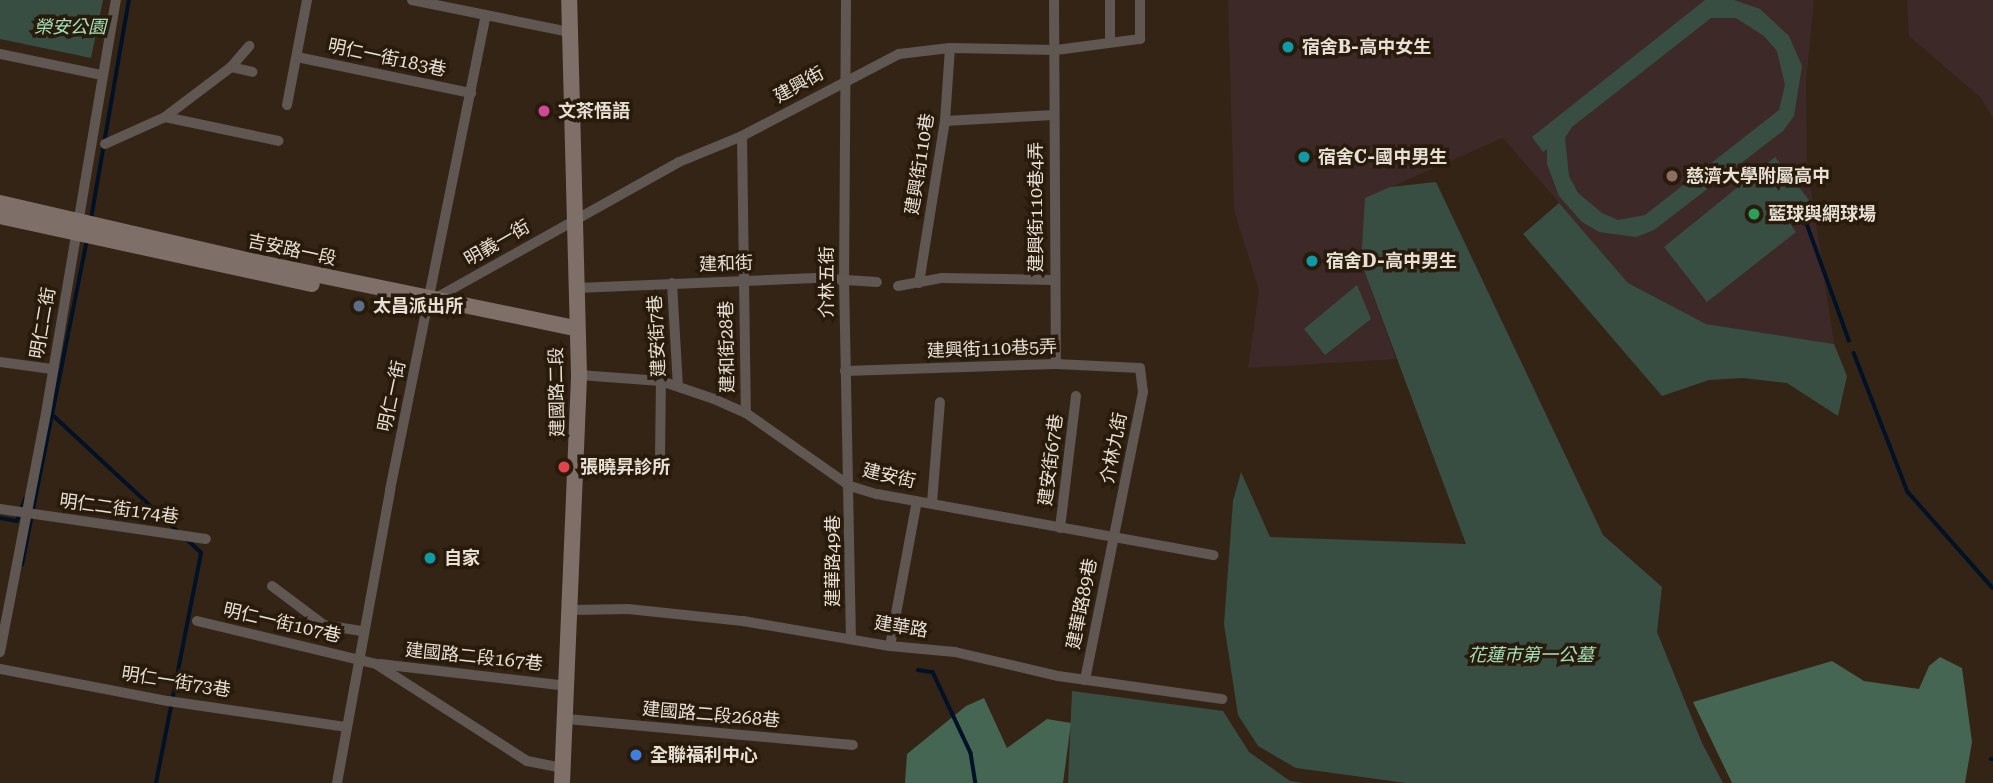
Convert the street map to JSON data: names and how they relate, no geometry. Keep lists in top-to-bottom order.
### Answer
{
  "streets": {
    "street": [
      "明仁一街183巷",
      "建興街",
      "建興街110巷",
      "建興街110巷4弄",
      "明義一街",
      "吉安路一段",
      "建和街",
      "介林五街",
      "明仁二街",
      "建安街7巷",
      "建和街28巷",
      "建興街110巷5弄",
      "建國路二段",
      "明仁一街",
      "介林九街",
      "建安街67巷",
      "建安街",
      "明仁二街174巷",
      "建華路49巷",
      "建華路89巷",
      "明仁一街107巷",
      "建華路",
      "建國路二段167巷",
      "明仁一街73巷",
      "建國路二段268巷"
    ]
  },
  "crossings": [
    ["明仁一街183巷", "明仁一街"],
    ["建興街", "建興街110巷"],
    ["建興街", "建興街110巷4弄"],
    ["建興街", "明義一街"],
    ["建興街", "介林五街"],
    ["建興街", "建和街28巷"],
    ["建興街", "建國路二段"],
    ["建興街110巷4弄", "建興街110巷5弄"],
    ["明義一街", "吉安路一段"],
    ["明義一街", "建國路二段"],
    ["明義一街", "明仁一街"],
    ["吉安路一段", "明仁二街"],
    ["吉安路一段", "建國路二段"],
    ["吉安路一段", "明仁一街"],
    ["建和街", "介林五街"],
    ["建和街", "建安街7巷"],
    ["建和街", "建和街28巷"],
    ["建和街", "建國路二段"],
    ["介林五街", "建興街110巷5弄"],
    ["介林五街", "建安街"],
    ["介林五街", "建華路49巷"],
    ["明仁二街", "明仁二街174巷"],
    ["建安街7巷", "建安街"],
    ["建和街28巷", "建安街"],
    ["建興街110巷5弄", "介林九街"],
    ["建國路二段", "建安街"],
    ["建國路二段", "建華路"],
    ["建國路二段", "建國路二段167巷"],
    ["建國路二段", "建國路二段268巷"],
    ["明仁一街", "明仁一街107巷"],
    ["明仁一街", "明仁一街73巷"],
    ["介林九街", "建安街"],
    ["介林九街", "建華路89巷"],
    ["建安街67巷", "建安街"],
    ["建安街", "建華路49巷"],
    ["建安街", "建華路89巷"],
    ["建華路49巷", "建華路"],
    ["建華路89巷", "建華路"],
    ["明仁一街107巷", "建國路二段167巷"]
  ],
  "parks": ["榮安公園", "花蓮市第一公墓"],
  "places": [
    "宿舍B-高中女生",
    "文茶悟語",
    "宿舍C-國中男生",
    "慈濟大學附屬高中",
    "藍球與網球場",
    "宿舍D-高中男生",
    "太昌派出所",
    "張曉昇診所",
    "自家",
    "全聯福利中心"
  ]
}
